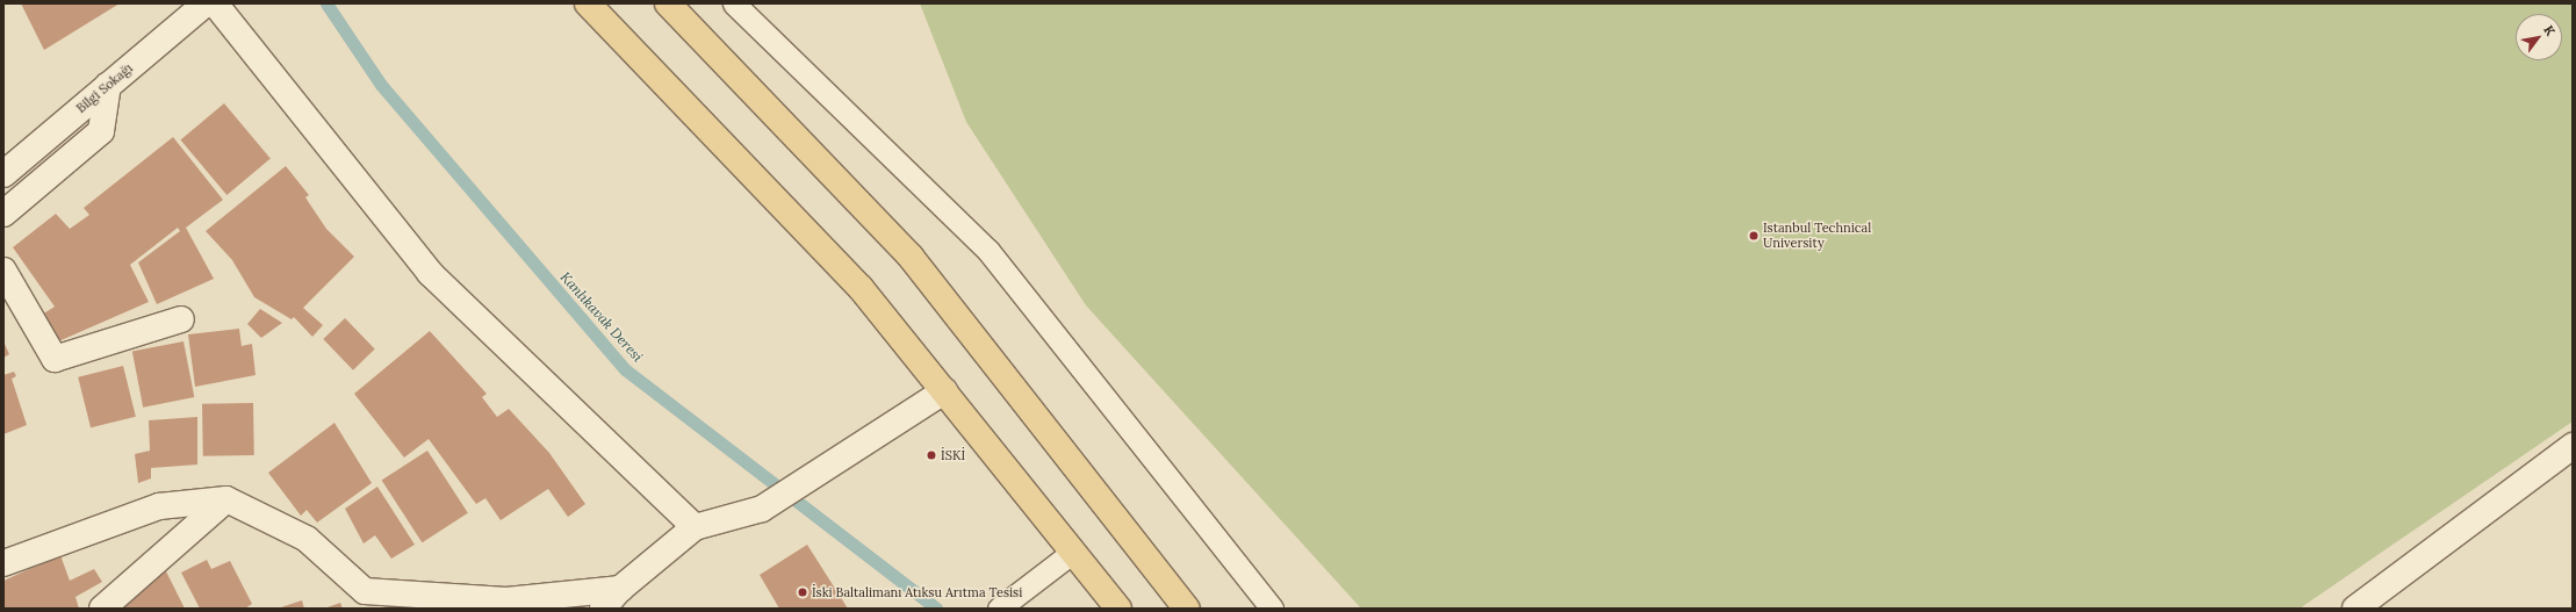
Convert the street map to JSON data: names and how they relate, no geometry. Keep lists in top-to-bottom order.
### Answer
{
  "streets": {
    "street": ["Bilgi Sokağı"]
  },
  "water": ["Kanlıkavak Deresi"],
  "places": ["Istanbul Technical University", "İSKİ", "İski Baltalimanı Atıksu Arıtma Tesisi"],
  "north": "top right"
}
